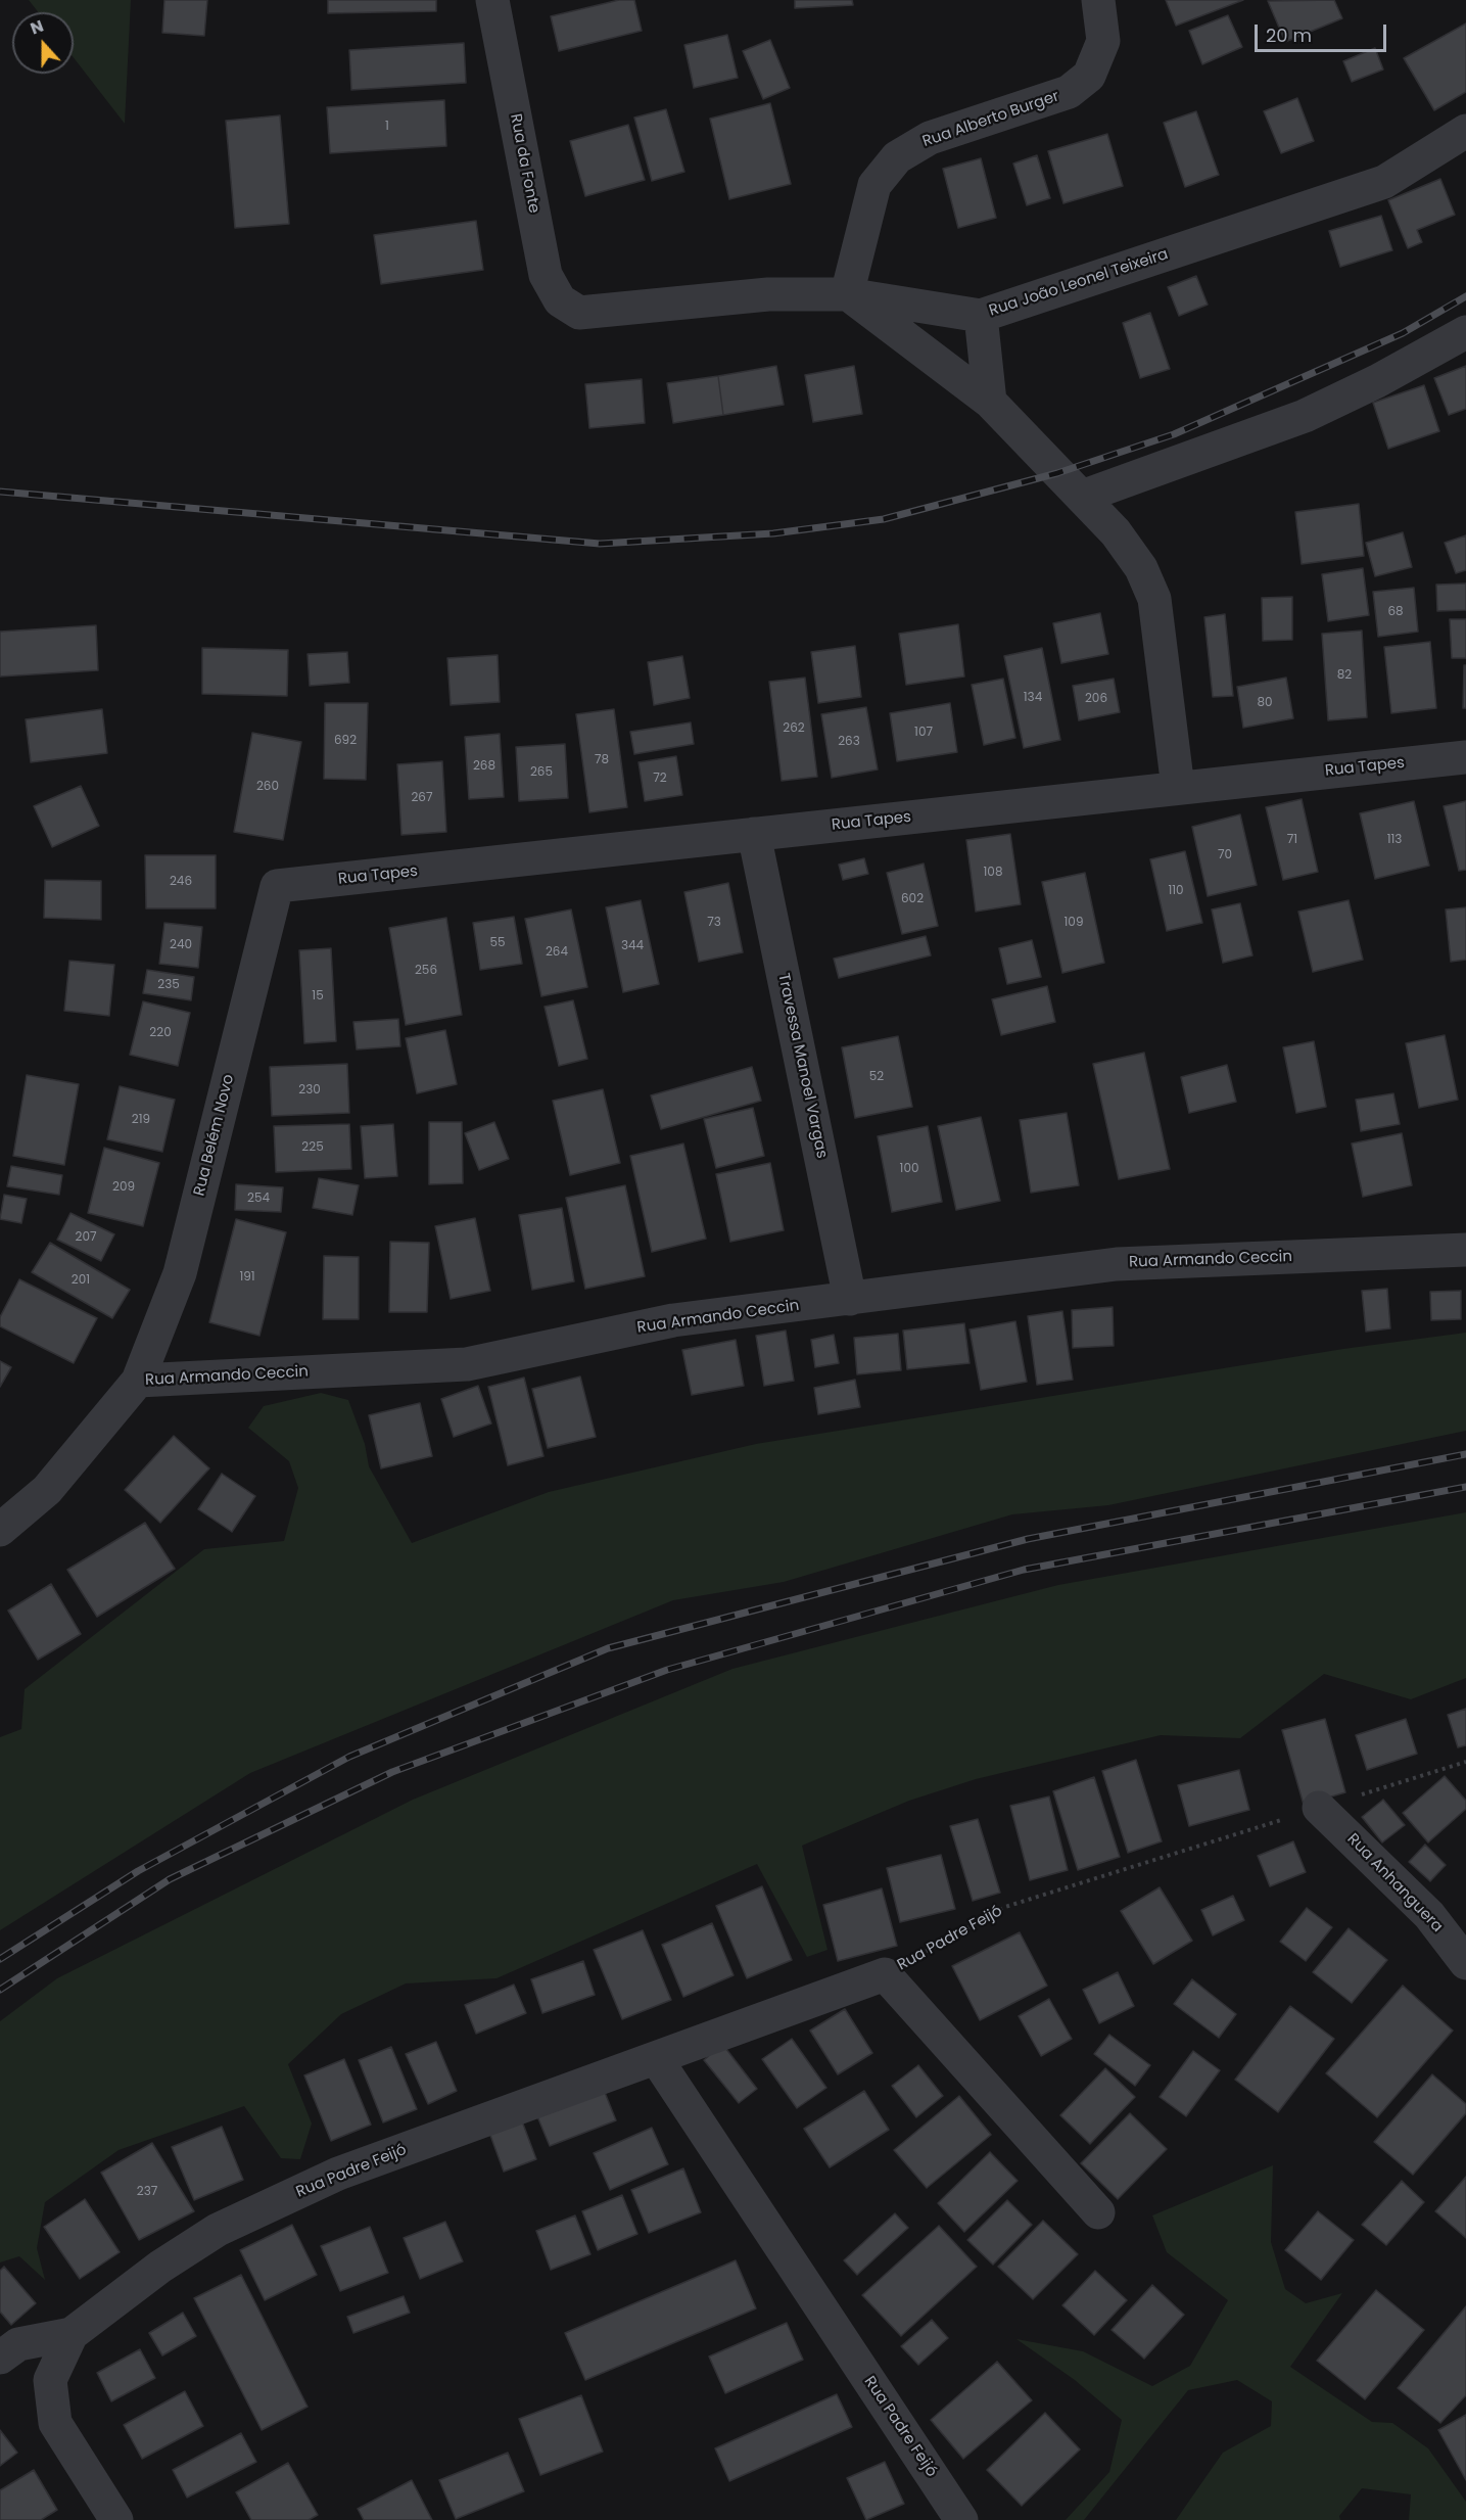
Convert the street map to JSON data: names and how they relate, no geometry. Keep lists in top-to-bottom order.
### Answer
{
  "streets": {
    "street": [
      "Rua Alberto Burger",
      "Rua da Fonte",
      "Rua João Leonel Teixeira",
      "Rua Tapes",
      "Travessa Manoel Vargas",
      "Rua Belém Novo",
      "Rua Armando Ceccin",
      "Rua Anhanguera",
      "Rua Padre Feijó"
    ]
  },
  "crossings": [
    ["Rua Alberto Burger", "Rua da Fonte"],
    ["Rua Tapes", "Travessa Manoel Vargas"],
    ["Rua Tapes", "Rua Belém Novo"],
    ["Travessa Manoel Vargas", "Rua Armando Ceccin"],
    ["Rua Belém Novo", "Rua Armando Ceccin"],
    ["Rua Anhanguera", "Rua Padre Feijó"]
  ],
  "house_numbers": [
    "1",
    "68",
    "82",
    "134",
    "206",
    "80",
    "262",
    "107",
    "692",
    "263",
    "78",
    "268",
    "265",
    "72",
    "260",
    "267",
    "71",
    "113",
    "70",
    "108",
    "246",
    "110",
    "602",
    "73",
    "109",
    "55",
    "240",
    "344",
    "264",
    "256",
    "235",
    "15",
    "220",
    "52",
    "230",
    "219",
    "225",
    "100",
    "209",
    "254",
    "207",
    "191",
    "201",
    "237"
  ],
  "scale_bar": "20 m",
  "north": "top"
}
